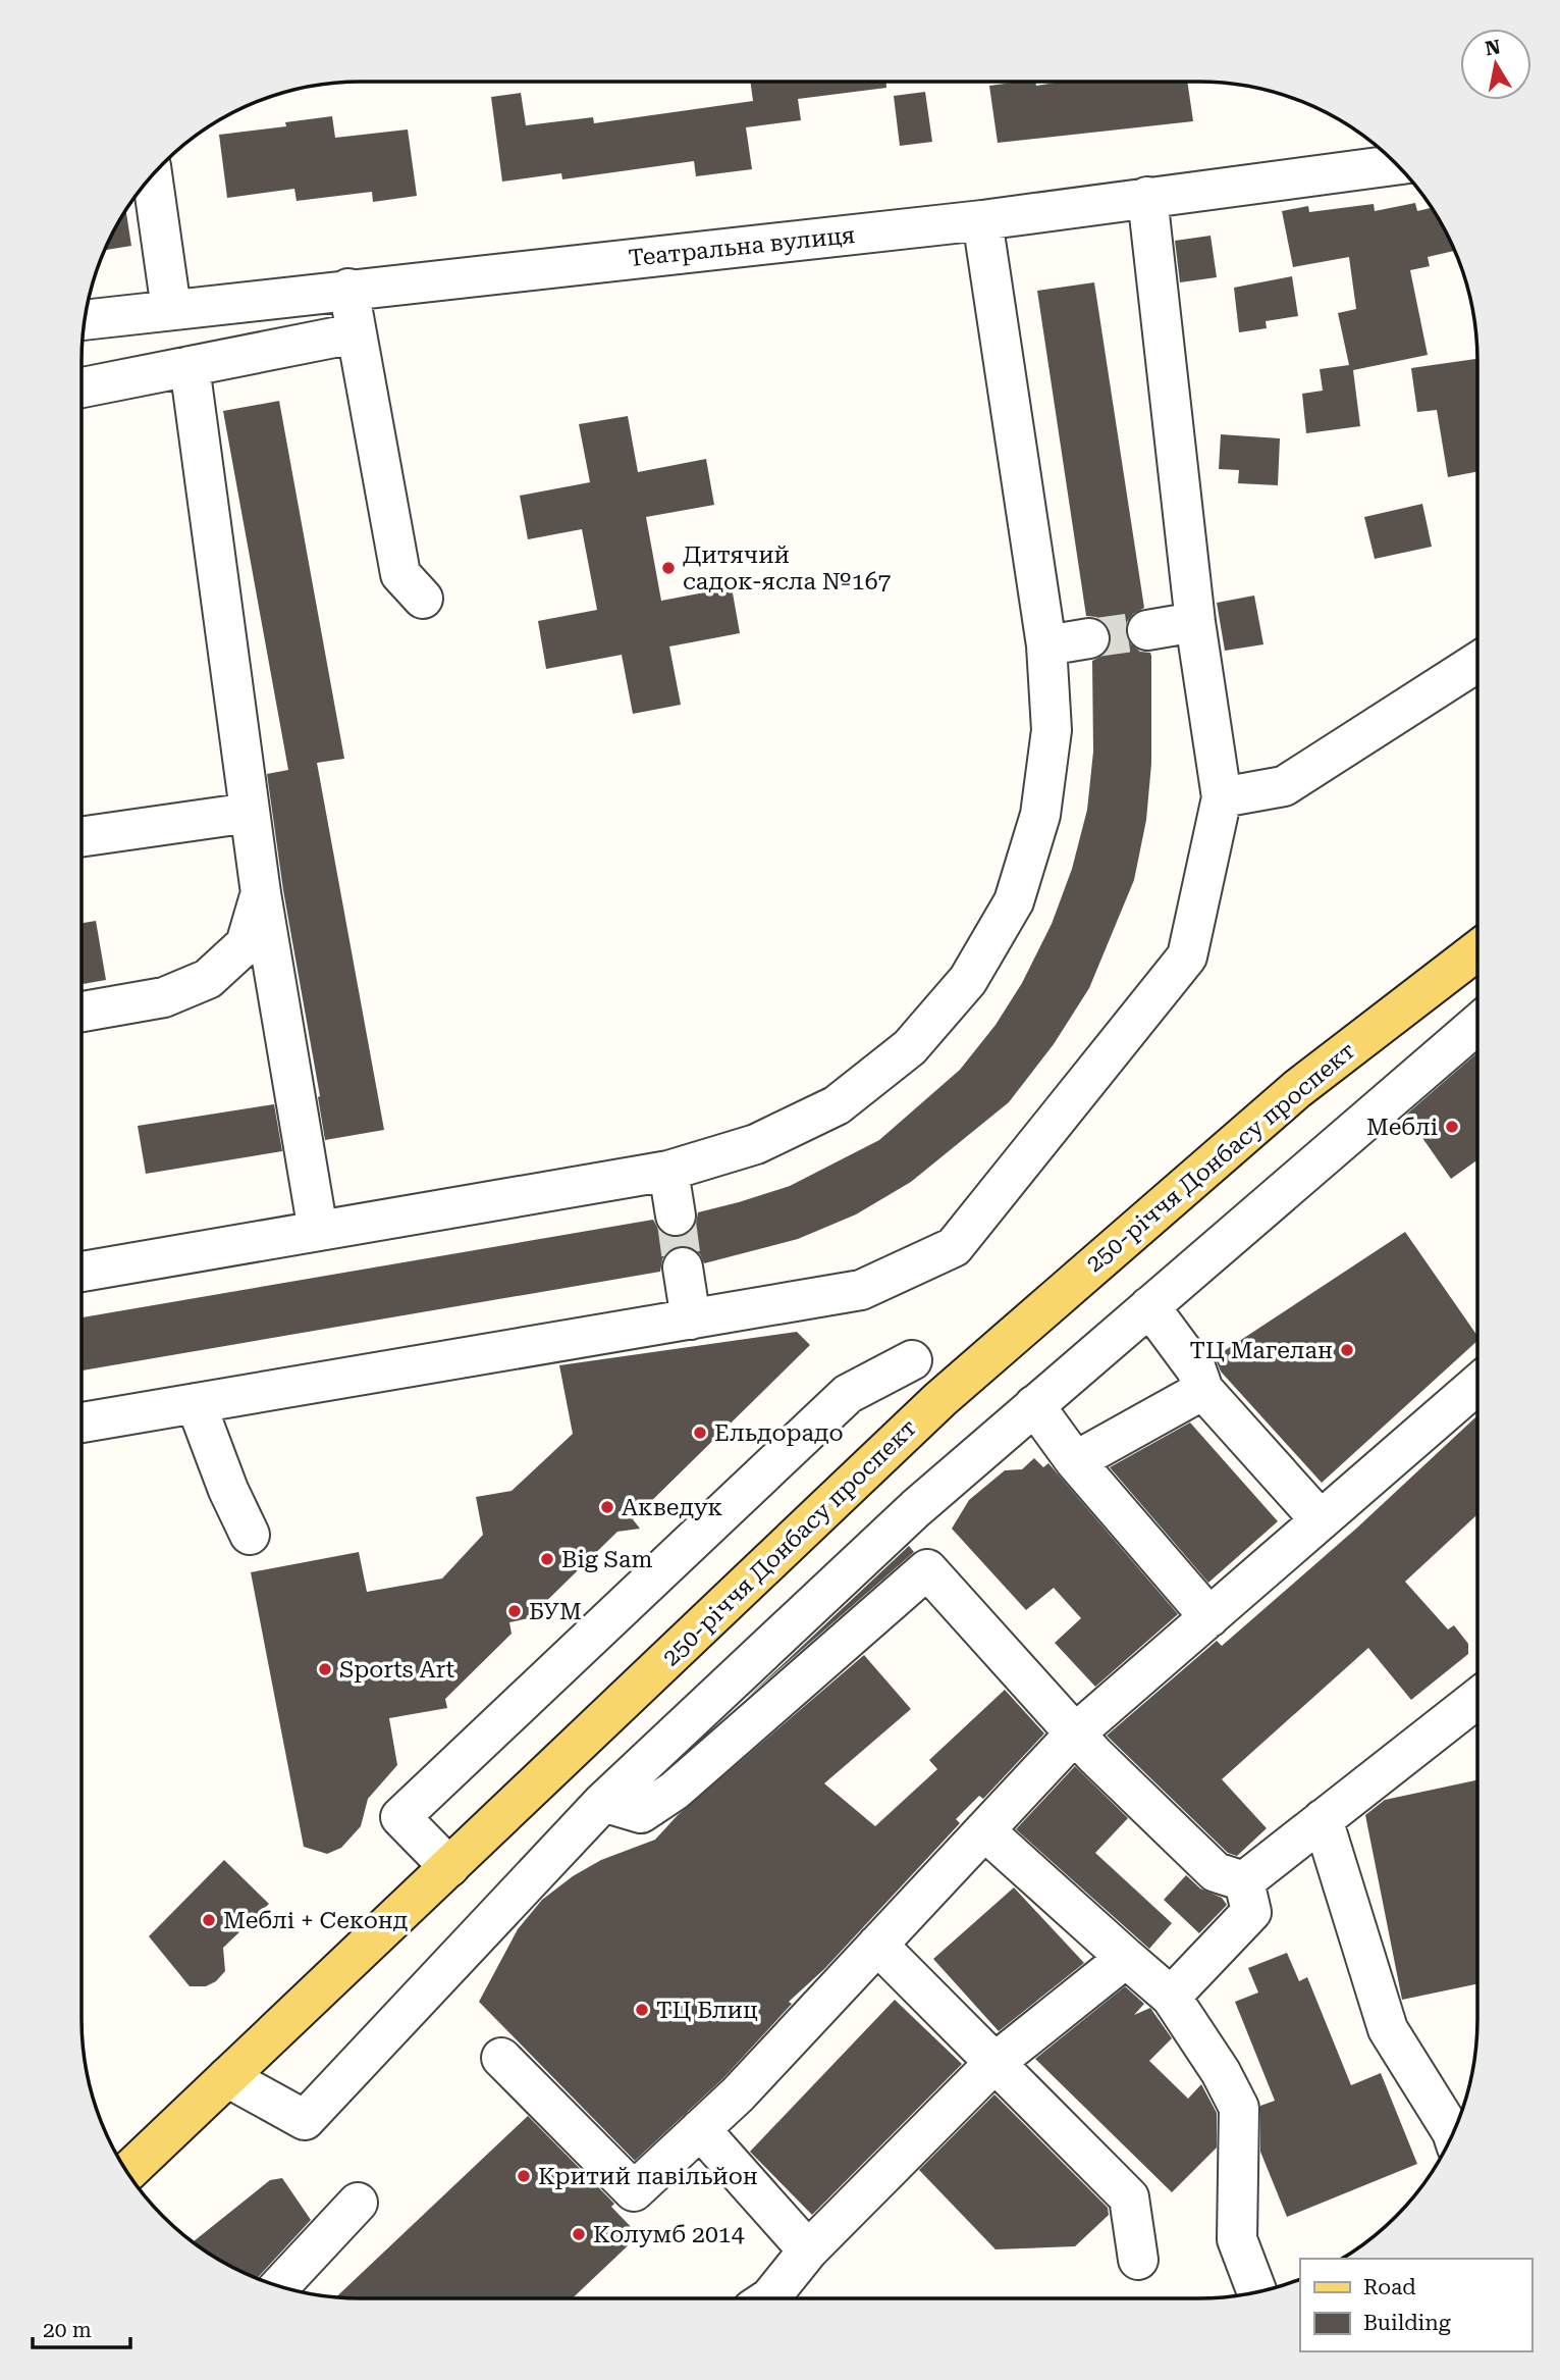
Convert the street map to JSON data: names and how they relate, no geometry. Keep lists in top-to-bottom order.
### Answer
{
  "streets": {
    "main road": ["250-річчя Донбасу проспект"],
    "street": ["Театральна вулиця"]
  },
  "places": [
    "Дитячий садок-ясла №167",
    "Меблі",
    "ТЦ Магелан",
    "Ельдорадо",
    "Акведук",
    "Big Sam",
    "БУМ",
    "Sports Art",
    "Меблі + Секонд",
    "ТЦ Блиц",
    "Критий павільйон",
    "Колумб 2014"
  ],
  "legend": ["Road", "Building"],
  "scale_bar": "20 m",
  "north": "top"
}
